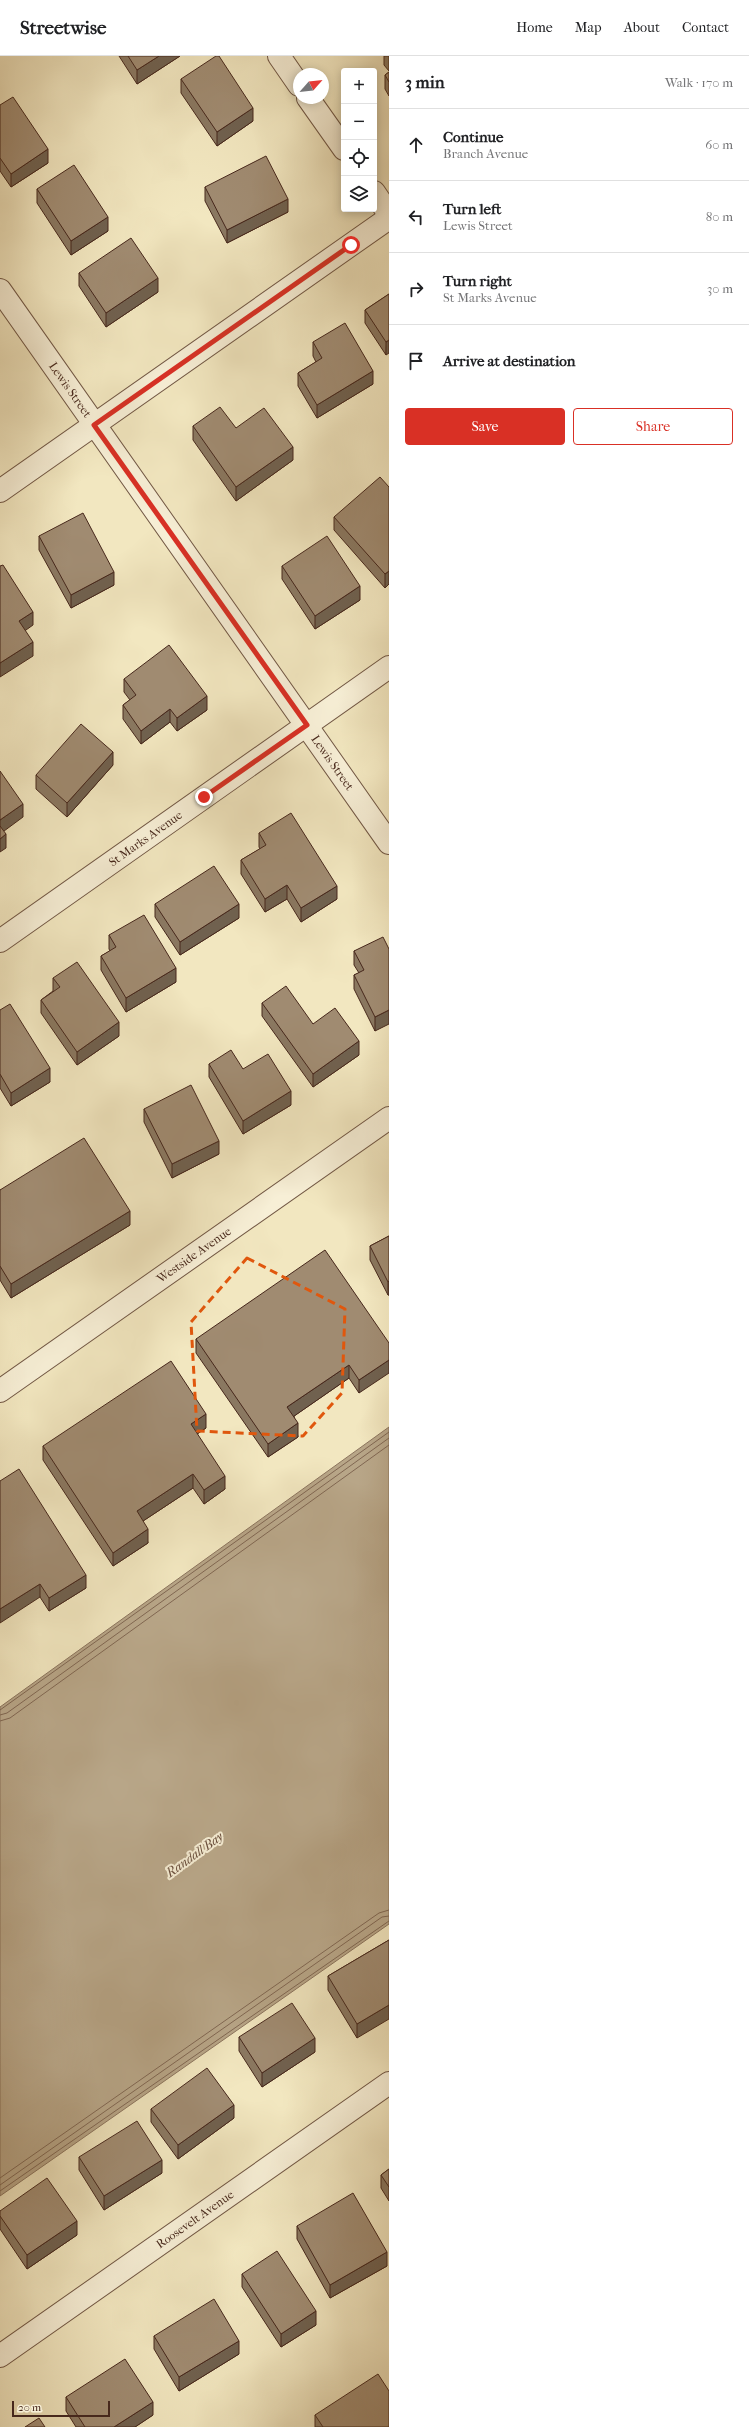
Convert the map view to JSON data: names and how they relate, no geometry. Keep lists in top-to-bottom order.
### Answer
{
  "streets": {
    "street": [
      "Lewis Street",
      "St Marks Avenue",
      "Westside Avenue",
      "Roosevelt Avenue"
    ]
  },
  "crossings": [
    ["Lewis Street", "St Marks Avenue"]
  ],
  "water": ["Randall Bay"],
  "scale_bar": "20 m",
  "north": "top right",
  "page": {
    "header": "Streetwise",
    "nav": [
      "Home",
      "Map",
      "About",
      "Contact"
    ],
    "heading": ["3 min", "Walk · 170 m"],
    "map_buttons": ["+", "−"],
    "list": [
      ["Continue", "Branch Avenue", "60 m"],
      ["Turn left", "Lewis Street", "80 m"],
      ["Turn right", "St Marks Avenue", "30 m"],
      "Arrive at destination"
    ],
    "buttons": ["Save", "Share"],
    "scale": "20 m"
  }
}
